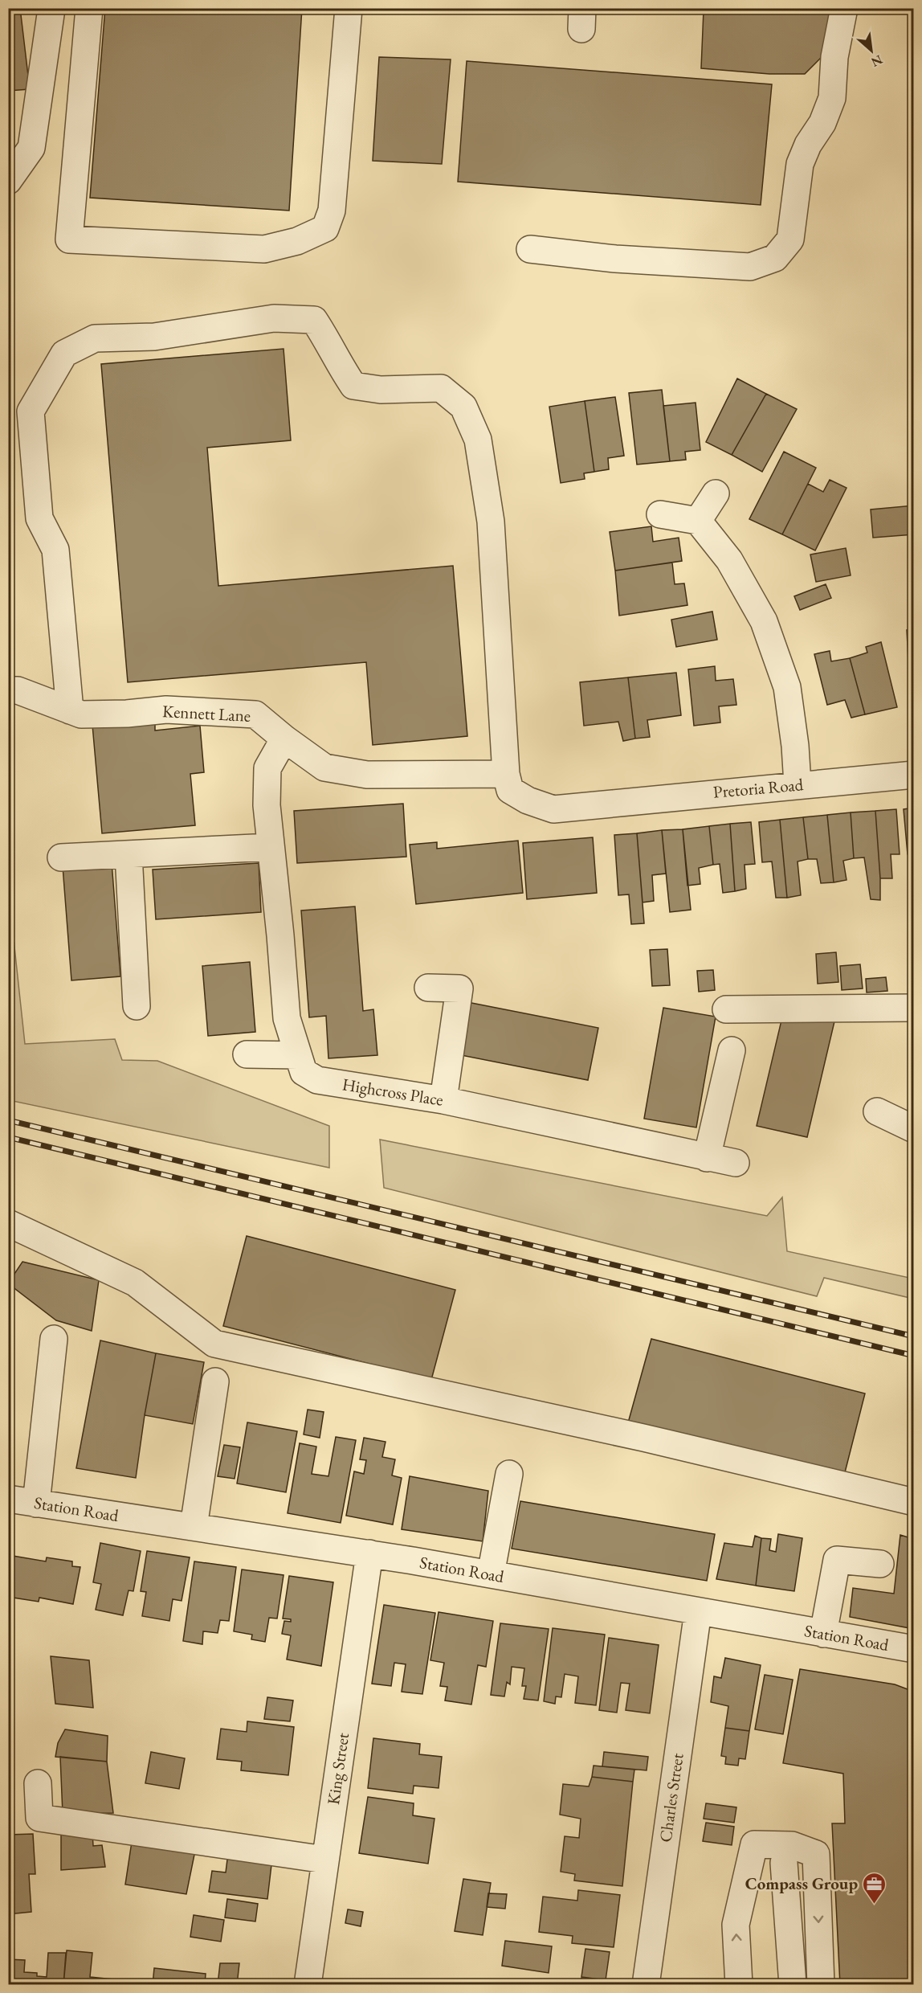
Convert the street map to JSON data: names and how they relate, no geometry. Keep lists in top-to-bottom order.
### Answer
{
  "streets": {
    "street": [
      "Kennett Lane",
      "Pretoria Road",
      "Highcross Place",
      "Station Road",
      "King Street",
      "Charles Street"
    ]
  },
  "crossings": [
    ["Kennett Lane", "Pretoria Road"],
    ["Kennett Lane", "Highcross Place"],
    ["Station Road", "King Street"],
    ["Station Road", "Charles Street"]
  ],
  "places": {
    "office": ["Compass Group"]
  },
  "north": "bottom right"
}
